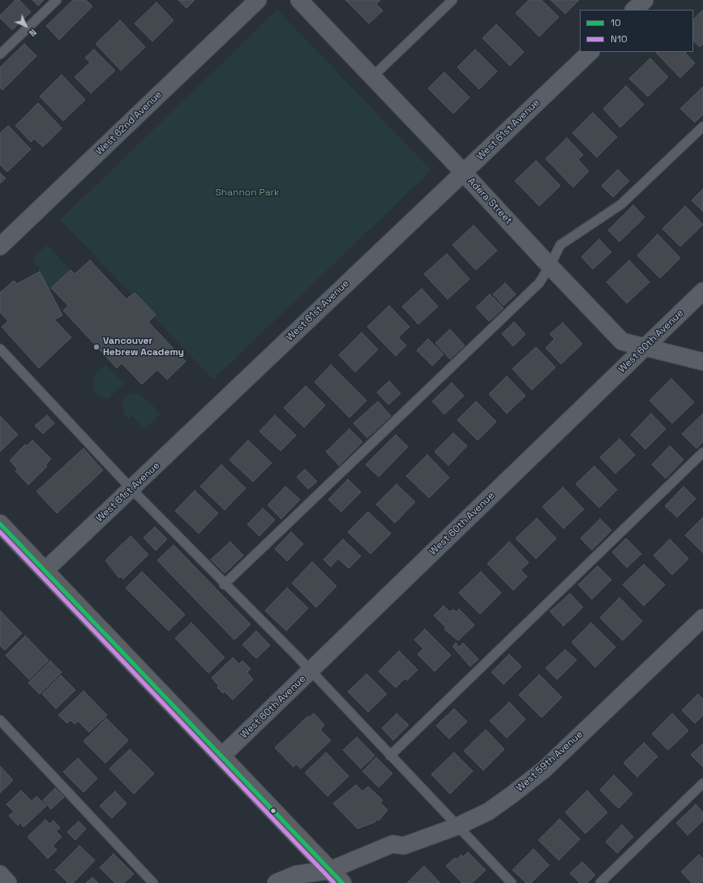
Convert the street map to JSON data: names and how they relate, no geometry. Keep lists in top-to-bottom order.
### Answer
{
  "streets": {
    "street": [
      "West 62nd Avenue",
      "West 61st Avenue",
      "Adera Street",
      "West 60th Avenue",
      "West 59th Avenue"
    ]
  },
  "crossings": [
    ["West 61st Avenue", "Adera Street"],
    ["Adera Street", "West 60th Avenue"]
  ],
  "parks": ["Shannon Park"],
  "places": ["Vancouver Hebrew Academy"],
  "lines": ["transit line 10", "transit line N10"],
  "legend": ["10", "N10"],
  "north": "bottom right"
}
